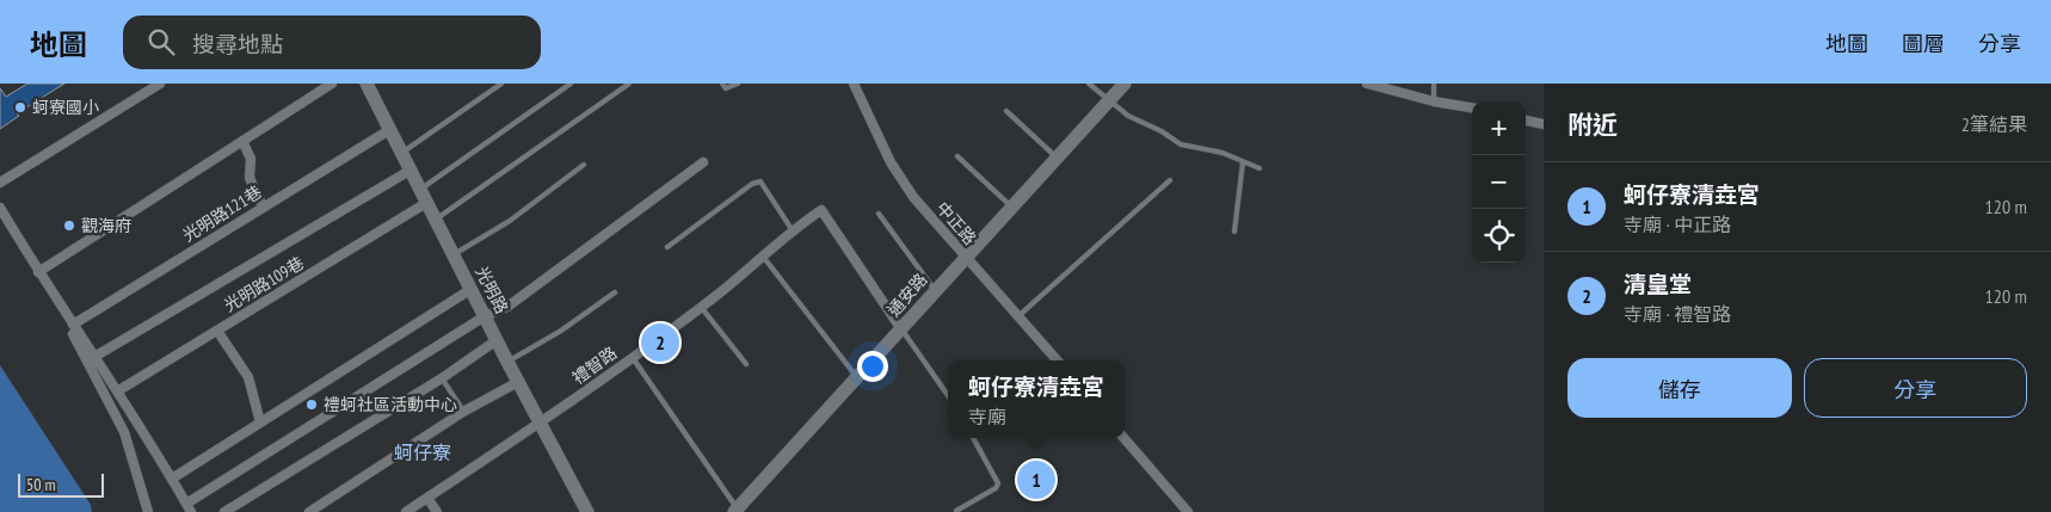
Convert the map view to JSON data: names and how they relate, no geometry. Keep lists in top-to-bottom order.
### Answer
{
  "streets": {
    "street": [
      "光明路121巷",
      "中正路",
      "光明路109巷",
      "光明路",
      "通安路",
      "禮智路"
    ]
  },
  "crossings": [
    ["光明路121巷", "光明路"],
    ["中正路", "通安路"],
    ["光明路109巷", "光明路"],
    ["光明路", "禮智路"],
    ["通安路", "禮智路"]
  ],
  "districts": ["蚵仔寮"],
  "places": ["蚵寮國小", "觀海府", "禮蚵社區活動中心"],
  "scale_bar": "50 m",
  "page": {
    "header": "地圖",
    "search": "搜尋地點",
    "nav": ["地圖", "圖層", "分享"],
    "heading": ["附近", "2筆結果"],
    "map_buttons": ["+", "−"],
    "list": [
      {
        "mark": "1",
        "name": "蚵仔寮清垚宮",
        "note": "寺廟 · 中正路",
        "value": "120 m"
      },
      {
        "mark": "2",
        "name": "清皇堂",
        "note": "寺廟 · 禮智路",
        "value": "120 m"
      }
    ],
    "pins": ["2", "1"],
    "buttons": ["儲存", "分享"],
    "popup": ["蚵仔寮清垚宮", "寺廟"],
    "scale": "50 m"
  }
}
